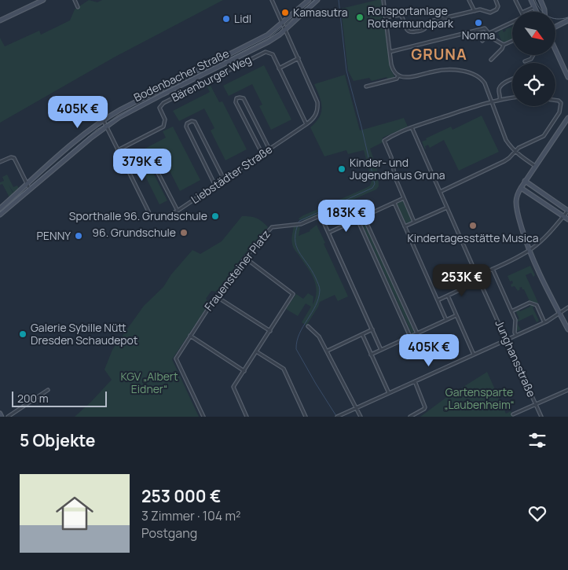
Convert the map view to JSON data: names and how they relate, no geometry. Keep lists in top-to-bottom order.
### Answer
{
  "streets": {
    "street": [
      "Bodenbacher Straße",
      "Bärenburger Weg",
      "Liebstädter Straße",
      "Frauensteiner Platz",
      "Junghansstraße"
    ]
  },
  "crossings": [
    ["Bodenbacher Straße", "Liebstädter Straße"],
    ["Bärenburger Weg", "Liebstädter Straße"]
  ],
  "districts": ["GRUNA"],
  "parks": ["KGV „Albert Eidner“", "Gartensparte „Laubenheim“"],
  "places": [
    "Kamasutra",
    "Rollsportanlage Rothermundpark",
    "Lidl",
    "Norma",
    "Kinder- und Jugendhaus Gruna",
    "Sporthalle 96. Grundschule",
    "Kindertagesstätte Musica",
    "96. Grundschule",
    "PENNY",
    "Galerie Sybille Nütt Dresden Schaudepot"
  ],
  "scale_bar": "200 m",
  "north": "bottom right",
  "page": {
    "price": [
      "405K €",
      "379K €",
      "183K €",
      "253K €",
      "405K €"
    ],
    "scale": "200 m",
    "heading": "5 Objekte",
    "list": [
      {
        "name": "253 000 €",
        "note": "3 Zimmer · 104 m² · Postgang"
      }
    ]
  }
}
